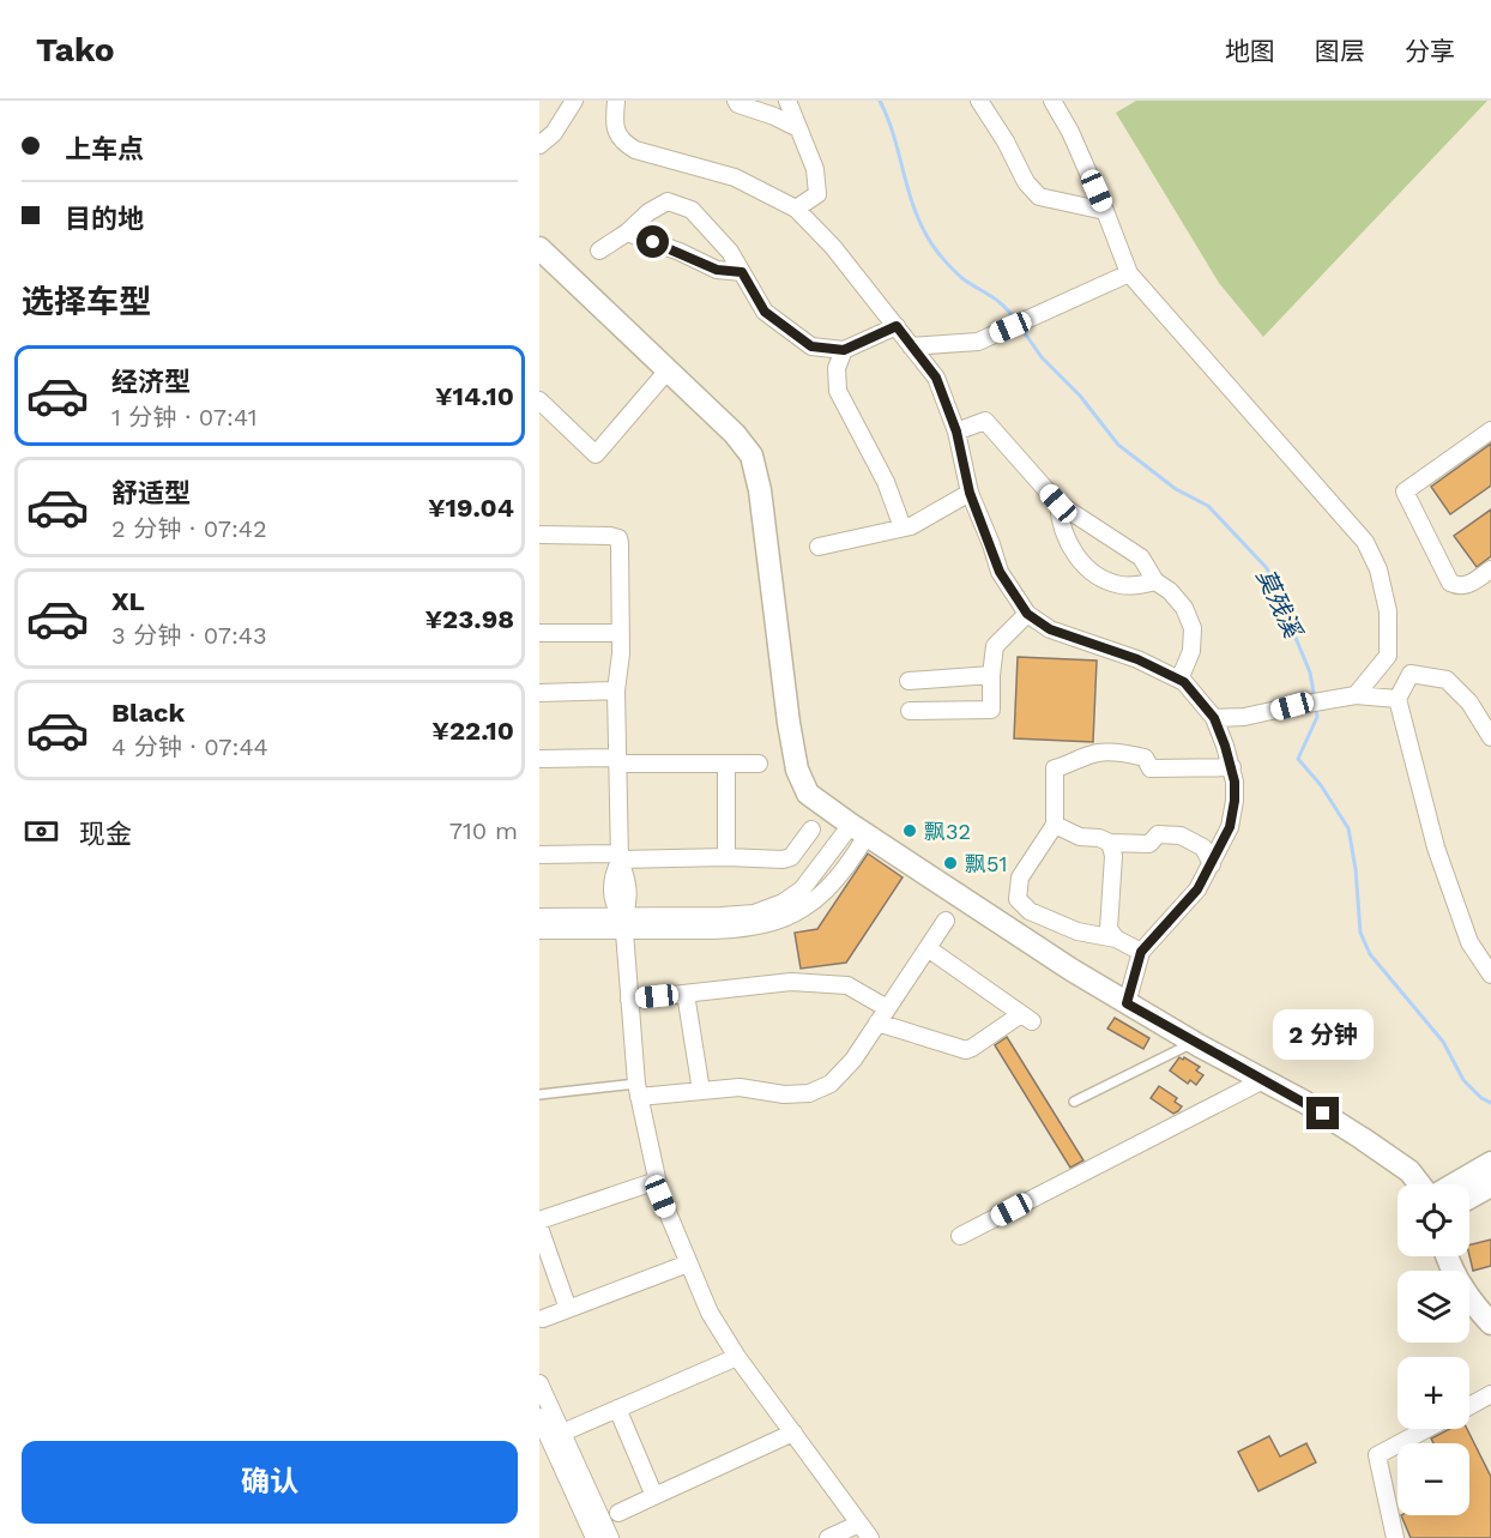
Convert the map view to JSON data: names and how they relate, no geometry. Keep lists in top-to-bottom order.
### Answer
{
  "water": ["莫残溪"],
  "places": ["飘32", "飘51"],
  "page": {
    "header": "Tako",
    "nav": ["地图", "图层", "分享"],
    "banner": ["上车点", "目的地"],
    "heading": "选择车型",
    "list": [
      {
        "name": "经济型",
        "note": "1 分钟 · 07:41",
        "value": "¥14.10"
      },
      {
        "name": "舒适型",
        "note": "2 分钟 · 07:42",
        "value": "¥19.04"
      },
      {
        "name": "XL",
        "note": "3 分钟 · 07:43",
        "value": "¥23.98"
      },
      {
        "name": "Black",
        "note": "4 分钟 · 07:44",
        "value": "¥22.10"
      }
    ],
    "pay": ["现金", "710 m"],
    "bubble": "2 分钟",
    "map_buttons": ["+", "−"],
    "buttons": "确认"
  }
}
